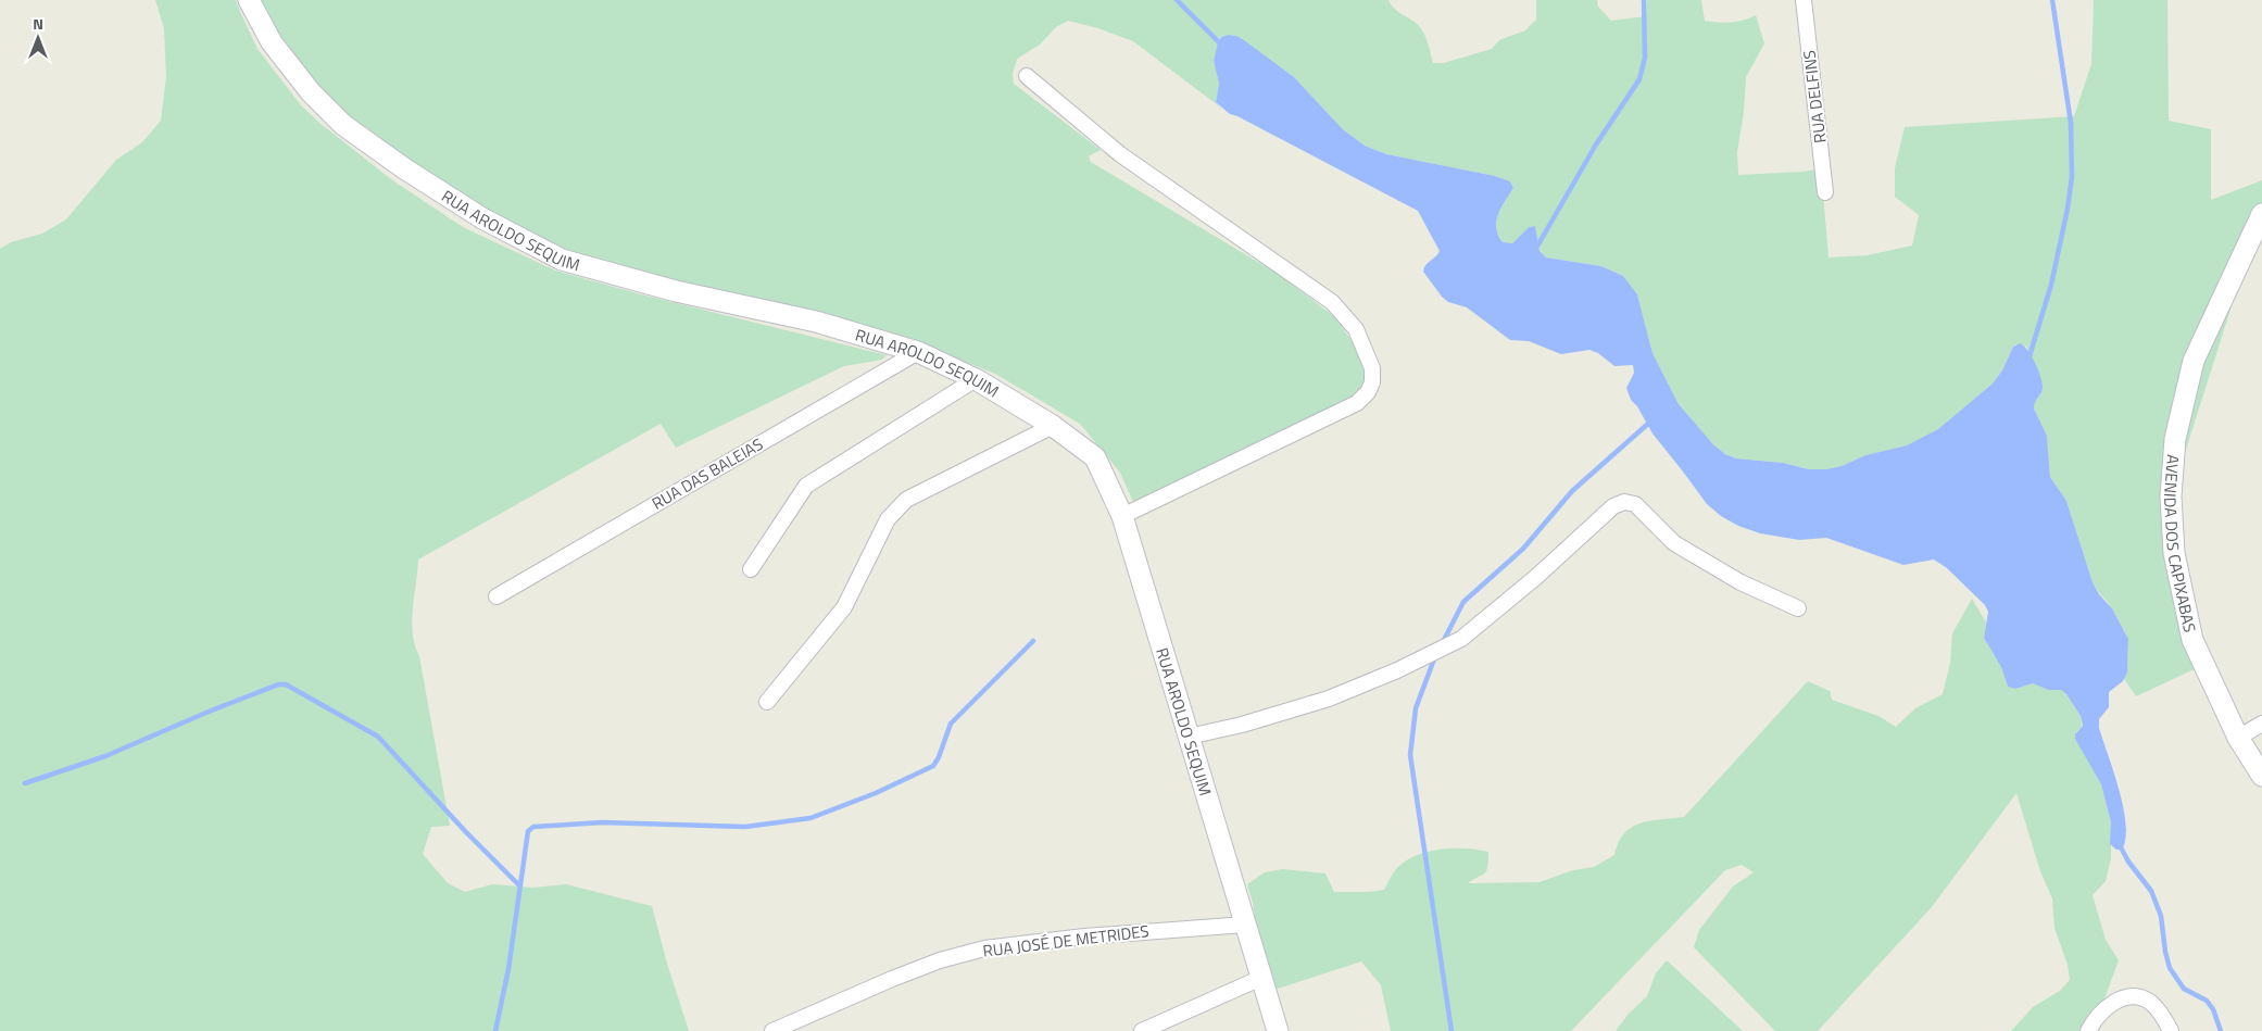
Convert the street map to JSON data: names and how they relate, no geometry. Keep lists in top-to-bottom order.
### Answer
{
  "streets": {
    "street": [
      "RUA DELFINS",
      "RUA AROLDO SEQUIM",
      "RUA DAS BALEIAS",
      "AVENIDA DOS CAPIXABAS",
      "RUA JOSÉ DE METRIDES"
    ]
  },
  "crossings": [
    ["RUA AROLDO SEQUIM", "RUA DAS BALEIAS"],
    ["RUA AROLDO SEQUIM", "RUA JOSÉ DE METRIDES"]
  ],
  "north": "top"
}
